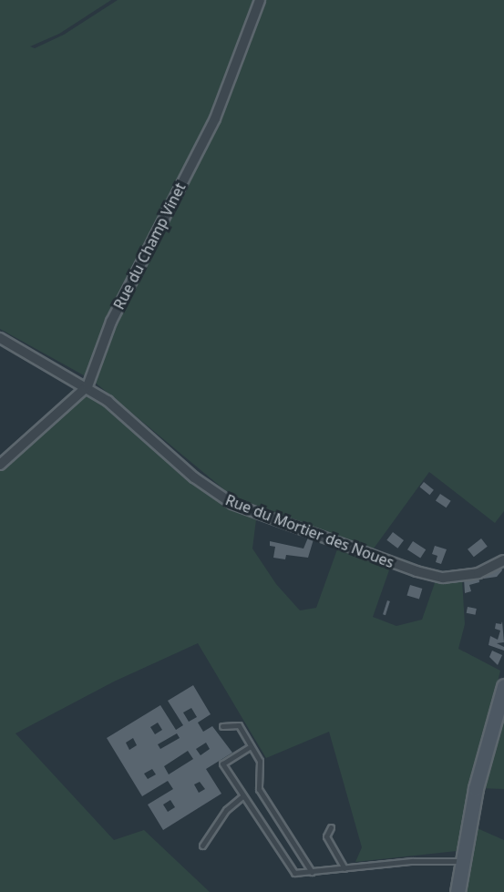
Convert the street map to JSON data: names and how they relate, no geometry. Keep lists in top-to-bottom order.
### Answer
{
  "streets": {
    "street": ["Rue du Champ Vinet", "Rue du Mortier des Noues"]
  },
  "crossings": [
    ["Rue du Champ Vinet", "Rue du Mortier des Noues"]
  ]
}
